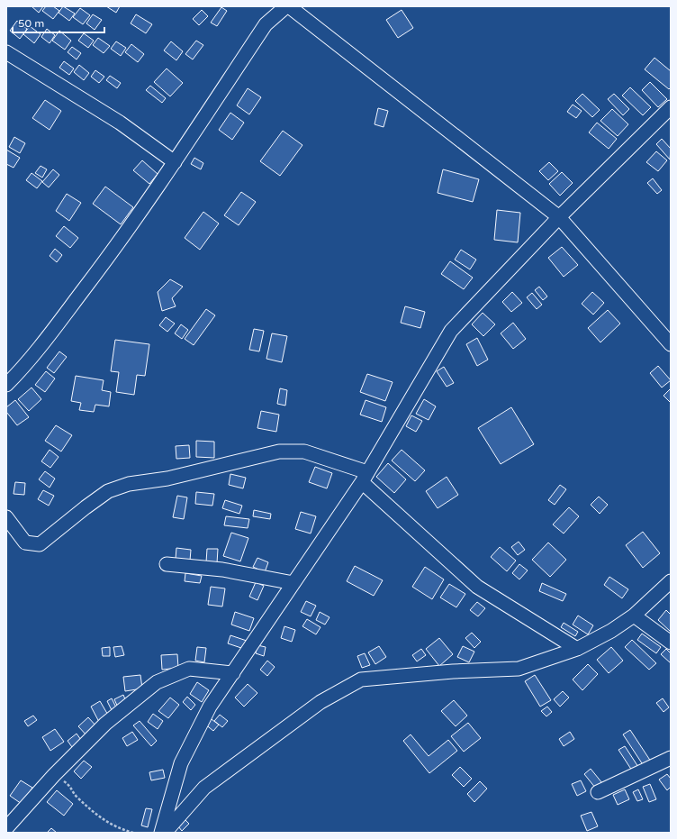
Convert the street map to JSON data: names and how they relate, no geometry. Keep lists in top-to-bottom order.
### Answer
{
  "scale_bar": "50 m"
}
